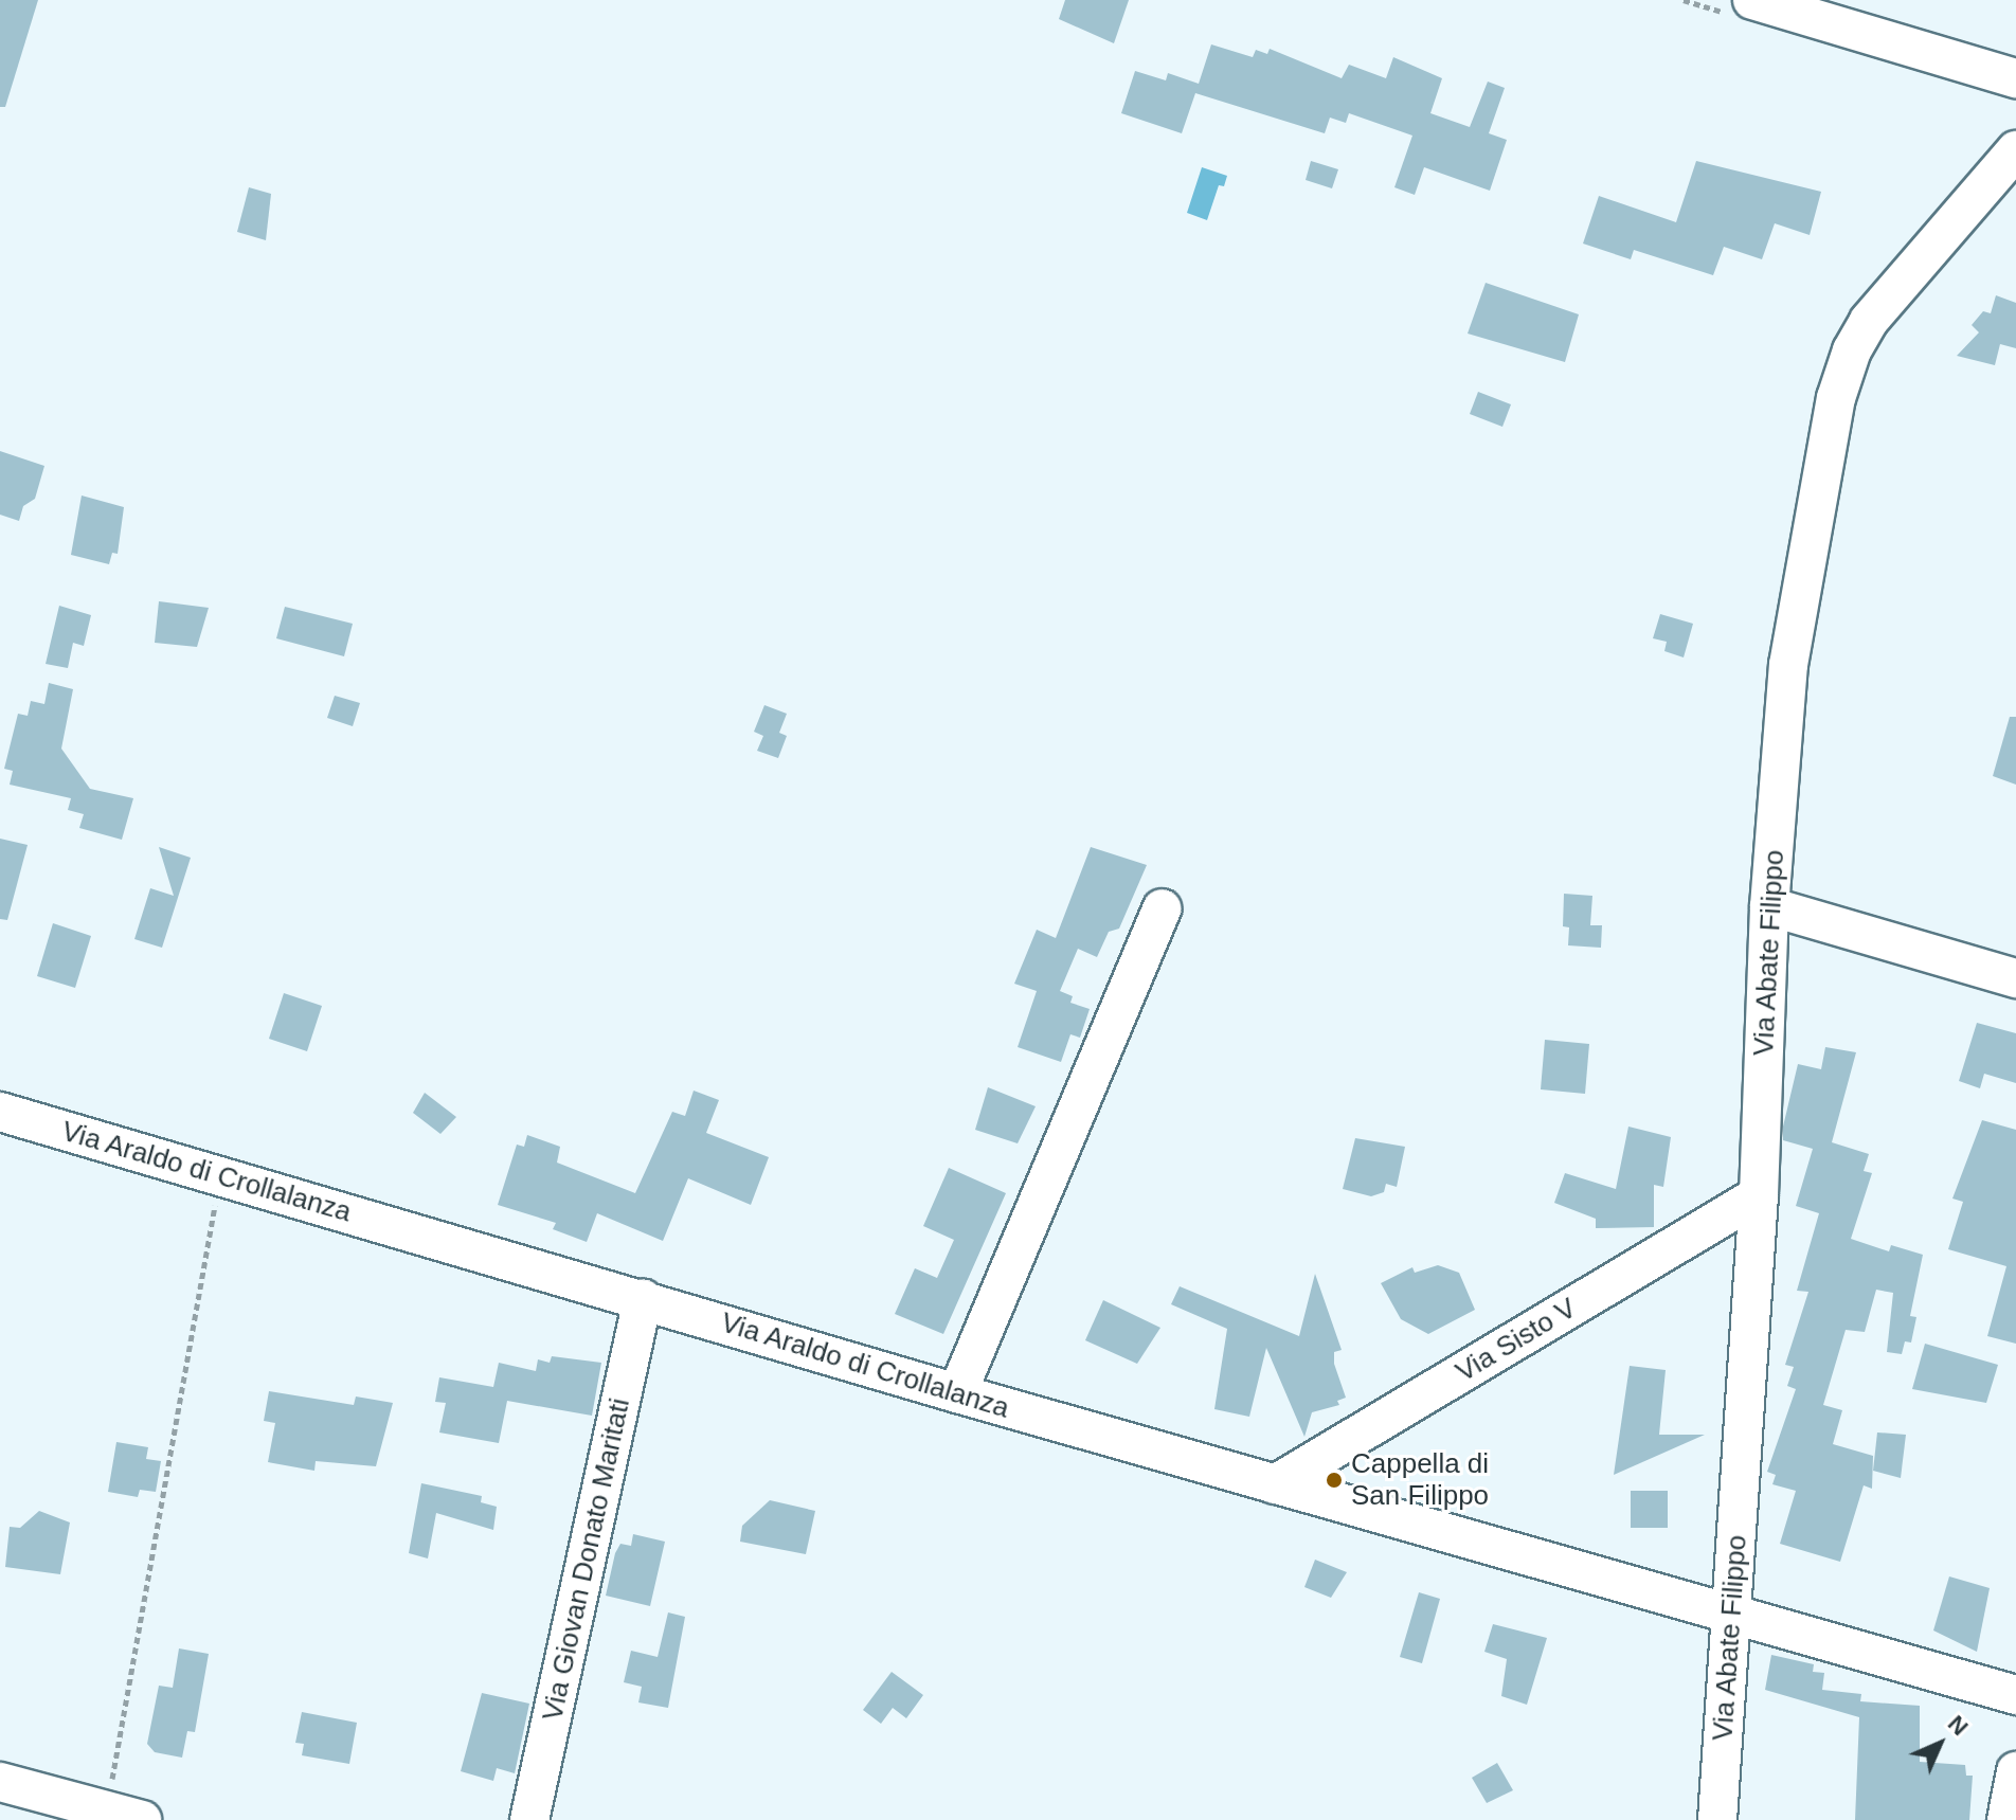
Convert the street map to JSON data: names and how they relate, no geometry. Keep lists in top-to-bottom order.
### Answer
{
  "streets": {
    "street": [
      "Via Abate Filippo",
      "Via Araldo di Crollalanza",
      "Via Sisto V",
      "Via Giovan Donato Maritati"
    ]
  },
  "crossings": [
    ["Via Abate Filippo", "Via Araldo di Crollalanza"],
    ["Via Abate Filippo", "Via Sisto V"],
    ["Via Araldo di Crollalanza", "Via Sisto V"],
    ["Via Araldo di Crollalanza", "Via Giovan Donato Maritati"]
  ],
  "places": ["Cappella di San Filippo"],
  "north": "top right"
}
